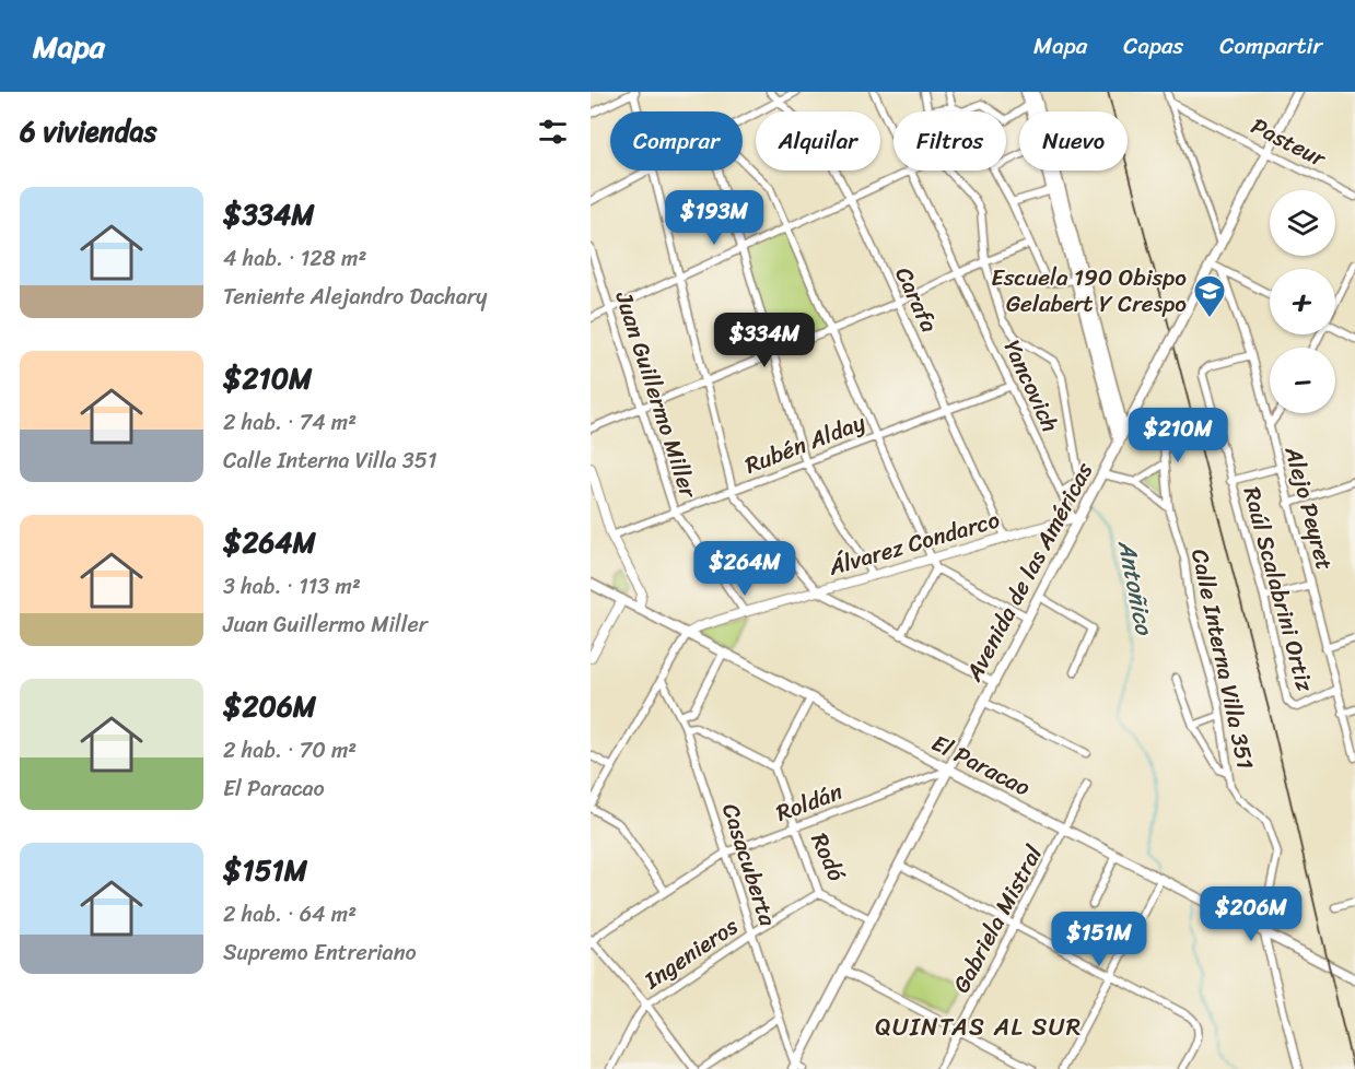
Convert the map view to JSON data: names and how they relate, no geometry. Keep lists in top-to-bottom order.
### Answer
{
  "streets": {
    "main road": ["Avenida de las Américas", "El Paracao"],
    "street": [
      "Pasteur",
      "Carafa",
      "Yancovich",
      "Juan Guillermo Miller",
      "Rubén Alday",
      "Alejo Peyret",
      "Álvarez Condarco",
      "Raúl Scalabrini Ortiz",
      "Calle Interna Villa 351",
      "Roldán",
      "Rodó",
      "Casacuberta",
      "Gabriela Mistral",
      "Ingenieros"
    ]
  },
  "crossings": [
    ["Pasteur", "Avenida de las Américas"],
    ["Carafa", "Rubén Alday"],
    ["Carafa", "Álvarez Condarco"],
    ["Yancovich", "Rubén Alday"],
    ["Yancovich", "Álvarez Condarco"],
    ["Yancovich", "Avenida de las Américas"],
    ["Juan Guillermo Miller", "Rubén Alday"],
    ["Juan Guillermo Miller", "Álvarez Condarco"],
    ["Alejo Peyret", "Raúl Scalabrini Ortiz"],
    ["Álvarez Condarco", "Avenida de las Américas"],
    ["Álvarez Condarco", "El Paracao"],
    ["Avenida de las Américas", "El Paracao"],
    ["Avenida de las Américas", "Roldán"],
    ["Avenida de las Américas", "Rodó"],
    ["Avenida de las Américas", "Casacuberta"],
    ["Calle Interna Villa 351", "El Paracao"],
    ["El Paracao", "Roldán"],
    ["El Paracao", "Gabriela Mistral"],
    ["Roldán", "Rodó"],
    ["Roldán", "Casacuberta"],
    ["Rodó", "Ingenieros"],
    ["Casacuberta", "Ingenieros"]
  ],
  "districts": ["QUINTAS AL SUR"],
  "water": ["Antoñico"],
  "places": {
    "school or university": ["Escuela 190 Obispo Gelabert Y Crespo"]
  },
  "page": {
    "header": "Mapa",
    "nav": ["Mapa", "Capas", "Compartir"],
    "heading": "6 viviendas",
    "chip": [
      "Comprar",
      "Alquilar",
      "Filtros",
      "Nuevo"
    ],
    "list": [
      {
        "name": "$334M",
        "note": "4 hab. · 128 m² · Teniente Alejandro Dachary"
      },
      {
        "name": "$210M",
        "note": "2 hab. · 74 m² · Calle Interna Villa 351"
      },
      {
        "name": "$264M",
        "note": "3 hab. · 113 m² · Juan Guillermo Miller"
      },
      {
        "name": "$206M",
        "note": "2 hab. · 70 m² · El Paracao"
      },
      {
        "name": "$151M",
        "note": "2 hab. · 64 m² · Supremo Entreriano"
      }
    ],
    "map_buttons": ["+", "−"],
    "price": [
      "$193M",
      "$334M",
      "$210M",
      "$264M",
      "$206M",
      "$151M"
    ]
  }
}
